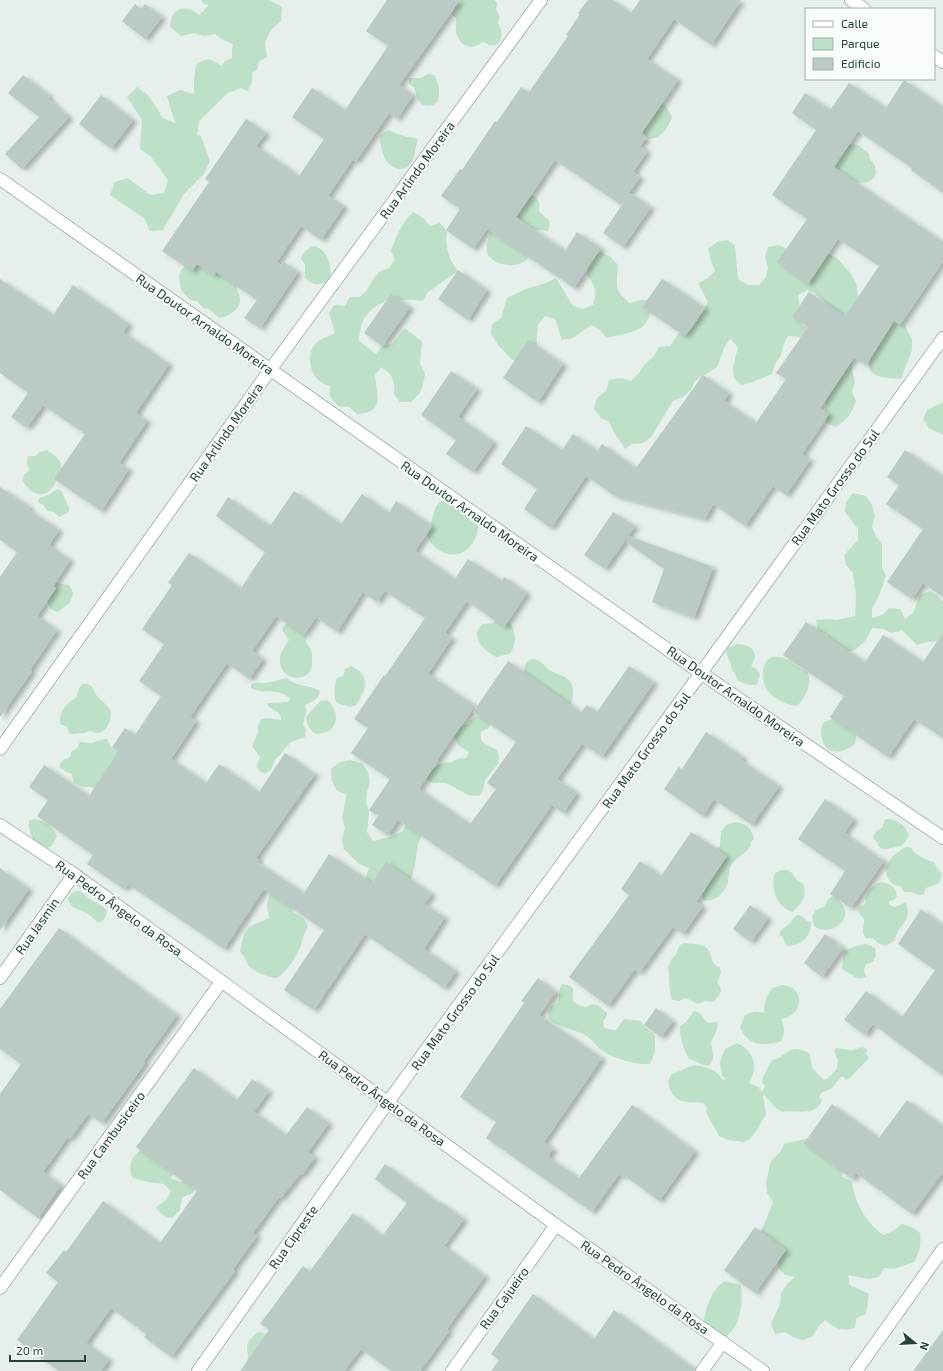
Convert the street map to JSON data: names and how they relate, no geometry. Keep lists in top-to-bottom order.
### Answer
{
  "streets": {
    "street": [
      "Rua Arlindo Moreira",
      "Rua Doutor Arnaldo Moreira",
      "Rua Mato Grosso do Sul",
      "Rua Pedro Ângelo da Rosa",
      "Rua Jasmin",
      "Rua Cambusiceiro",
      "Rua Cipreste",
      "Rua Cajueiro"
    ]
  },
  "crossings": [
    ["Rua Arlindo Moreira", "Rua Doutor Arnaldo Moreira"],
    ["Rua Doutor Arnaldo Moreira", "Rua Mato Grosso do Sul"],
    ["Rua Mato Grosso do Sul", "Rua Pedro Ângelo da Rosa"],
    ["Rua Mato Grosso do Sul", "Rua Cipreste"],
    ["Rua Pedro Ângelo da Rosa", "Rua Jasmin"],
    ["Rua Pedro Ângelo da Rosa", "Rua Cambusiceiro"],
    ["Rua Pedro Ângelo da Rosa", "Rua Cipreste"],
    ["Rua Pedro Ângelo da Rosa", "Rua Cajueiro"]
  ],
  "legend": ["Calle", "Parque", "Edificio"],
  "scale_bar": "20 m",
  "north": "right"
}
